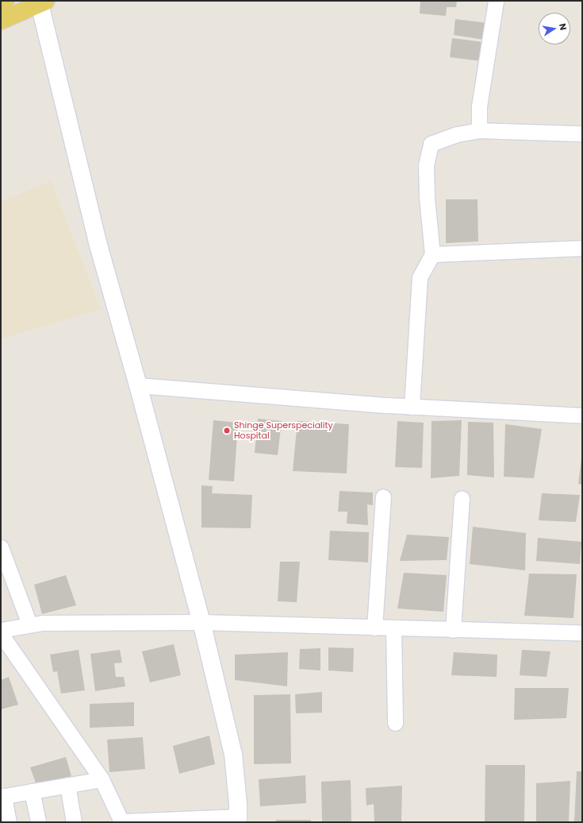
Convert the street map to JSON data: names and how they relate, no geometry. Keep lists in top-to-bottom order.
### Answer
{
  "places": ["Shinge Superspeciality Hospital"],
  "north": "right"
}
